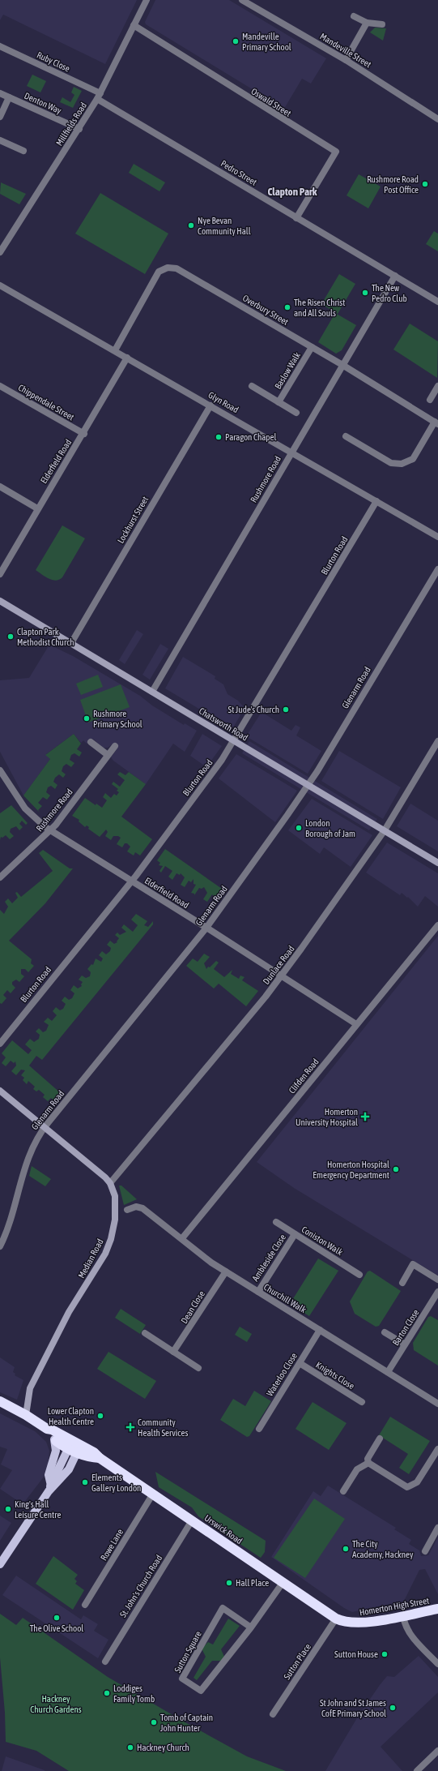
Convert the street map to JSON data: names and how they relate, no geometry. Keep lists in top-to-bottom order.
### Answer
{
  "streets": {
    "highway": ["Urswick Road", "Homerton High Street"],
    "street": [
      "Mandeville Street",
      "Ruby Close",
      "Oswald Street",
      "Denton Way",
      "Millfields Road",
      "Pedro Street",
      "Overbury Street",
      "Baslow Walk",
      "Chippendale Street",
      "Glyn Road",
      "Elderfield Road",
      "Rushmore Road",
      "Lockhurst Street",
      "Blurton Road",
      "Glenarm Road",
      "Chatsworth Road",
      "Dunlace Road",
      "Clifden Road",
      "Coniston Walk",
      "Ambleside Close",
      "Median Road",
      "Churchill Walk",
      "Dean Close",
      "Barton Close",
      "Waterloo Close",
      "Knights Close",
      "Rowe Lane",
      "St. John's Church Road",
      "Sutton Square",
      "Sutton Place"
    ]
  },
  "crossings": [
    ["Ruby Close", "Millfields Road"],
    ["Ruby Close", "Pedro Street"],
    ["Oswald Street", "Millfields Road"],
    ["Oswald Street", "Pedro Street"],
    ["Denton Way", "Millfields Road"],
    ["Millfields Road", "Pedro Street"],
    ["Pedro Street", "Rushmore Road"],
    ["Overbury Street", "Baslow Walk"],
    ["Overbury Street", "Glyn Road"],
    ["Overbury Street", "Rushmore Road"],
    ["Chippendale Street", "Elderfield Road"],
    ["Glyn Road", "Elderfield Road"],
    ["Glyn Road", "Rushmore Road"],
    ["Glyn Road", "Lockhurst Street"],
    ["Glyn Road", "Blurton Road"],
    ["Elderfield Road", "Rushmore Road"],
    ["Elderfield Road", "Blurton Road"],
    ["Elderfield Road", "Glenarm Road"],
    ["Elderfield Road", "Dunlace Road"],
    ["Elderfield Road", "Clifden Road"],
    ["Rushmore Road", "Chatsworth Road"],
    ["Lockhurst Street", "Chatsworth Road"],
    ["Blurton Road", "Chatsworth Road"],
    ["Glenarm Road", "Chatsworth Road"],
    ["Chatsworth Road", "Dunlace Road"],
    ["Dunlace Road", "Median Road"],
    ["Clifden Road", "Churchill Walk"],
    ["Coniston Walk", "Ambleside Close"],
    ["Ambleside Close", "Churchill Walk"],
    ["Churchill Walk", "Dean Close"],
    ["Churchill Walk", "Barton Close"],
    ["Churchill Walk", "Waterloo Close"],
    ["Waterloo Close", "Knights Close"],
    ["Urswick Road", "Rowe Lane"],
    ["Urswick Road", "St. John's Church Road"],
    ["Urswick Road", "Homerton High Street"],
    ["Urswick Road", "Sutton Square"],
    ["Urswick Road", "Sutton Place"],
    ["Homerton High Street", "Sutton Place"]
  ],
  "districts": ["Clapton Park"],
  "parks": ["Hackney Church Gardens"],
  "places": {
    "other": [
      "Mandeville Primary School",
      "Rushmore Road Post Office",
      "Nye Bevan Community Hall",
      "The New Pedro Club",
      "The Risen Christ and All Souls",
      "Paragon Chapel",
      "Clapton Park Methodist Church",
      "St Jude's Church",
      "Rushmore Primary School",
      "London Borough of Jam",
      "Homerton Hospital Emergency Department",
      "Lower Clapton Health Centre",
      "Elements Gallery London",
      "King's Hall Leisure Centre",
      "The City Academy, Hackney",
      "Hall Place",
      "The Olive School",
      "Sutton House",
      "Loddiges Family Tomb",
      "St John and St James CofE Primary School",
      "Tomb of Captain John Hunter",
      "Hackney Church"
    ],
    "health": ["Homerton University Hospital", "Community Health Services"]
  }
}
